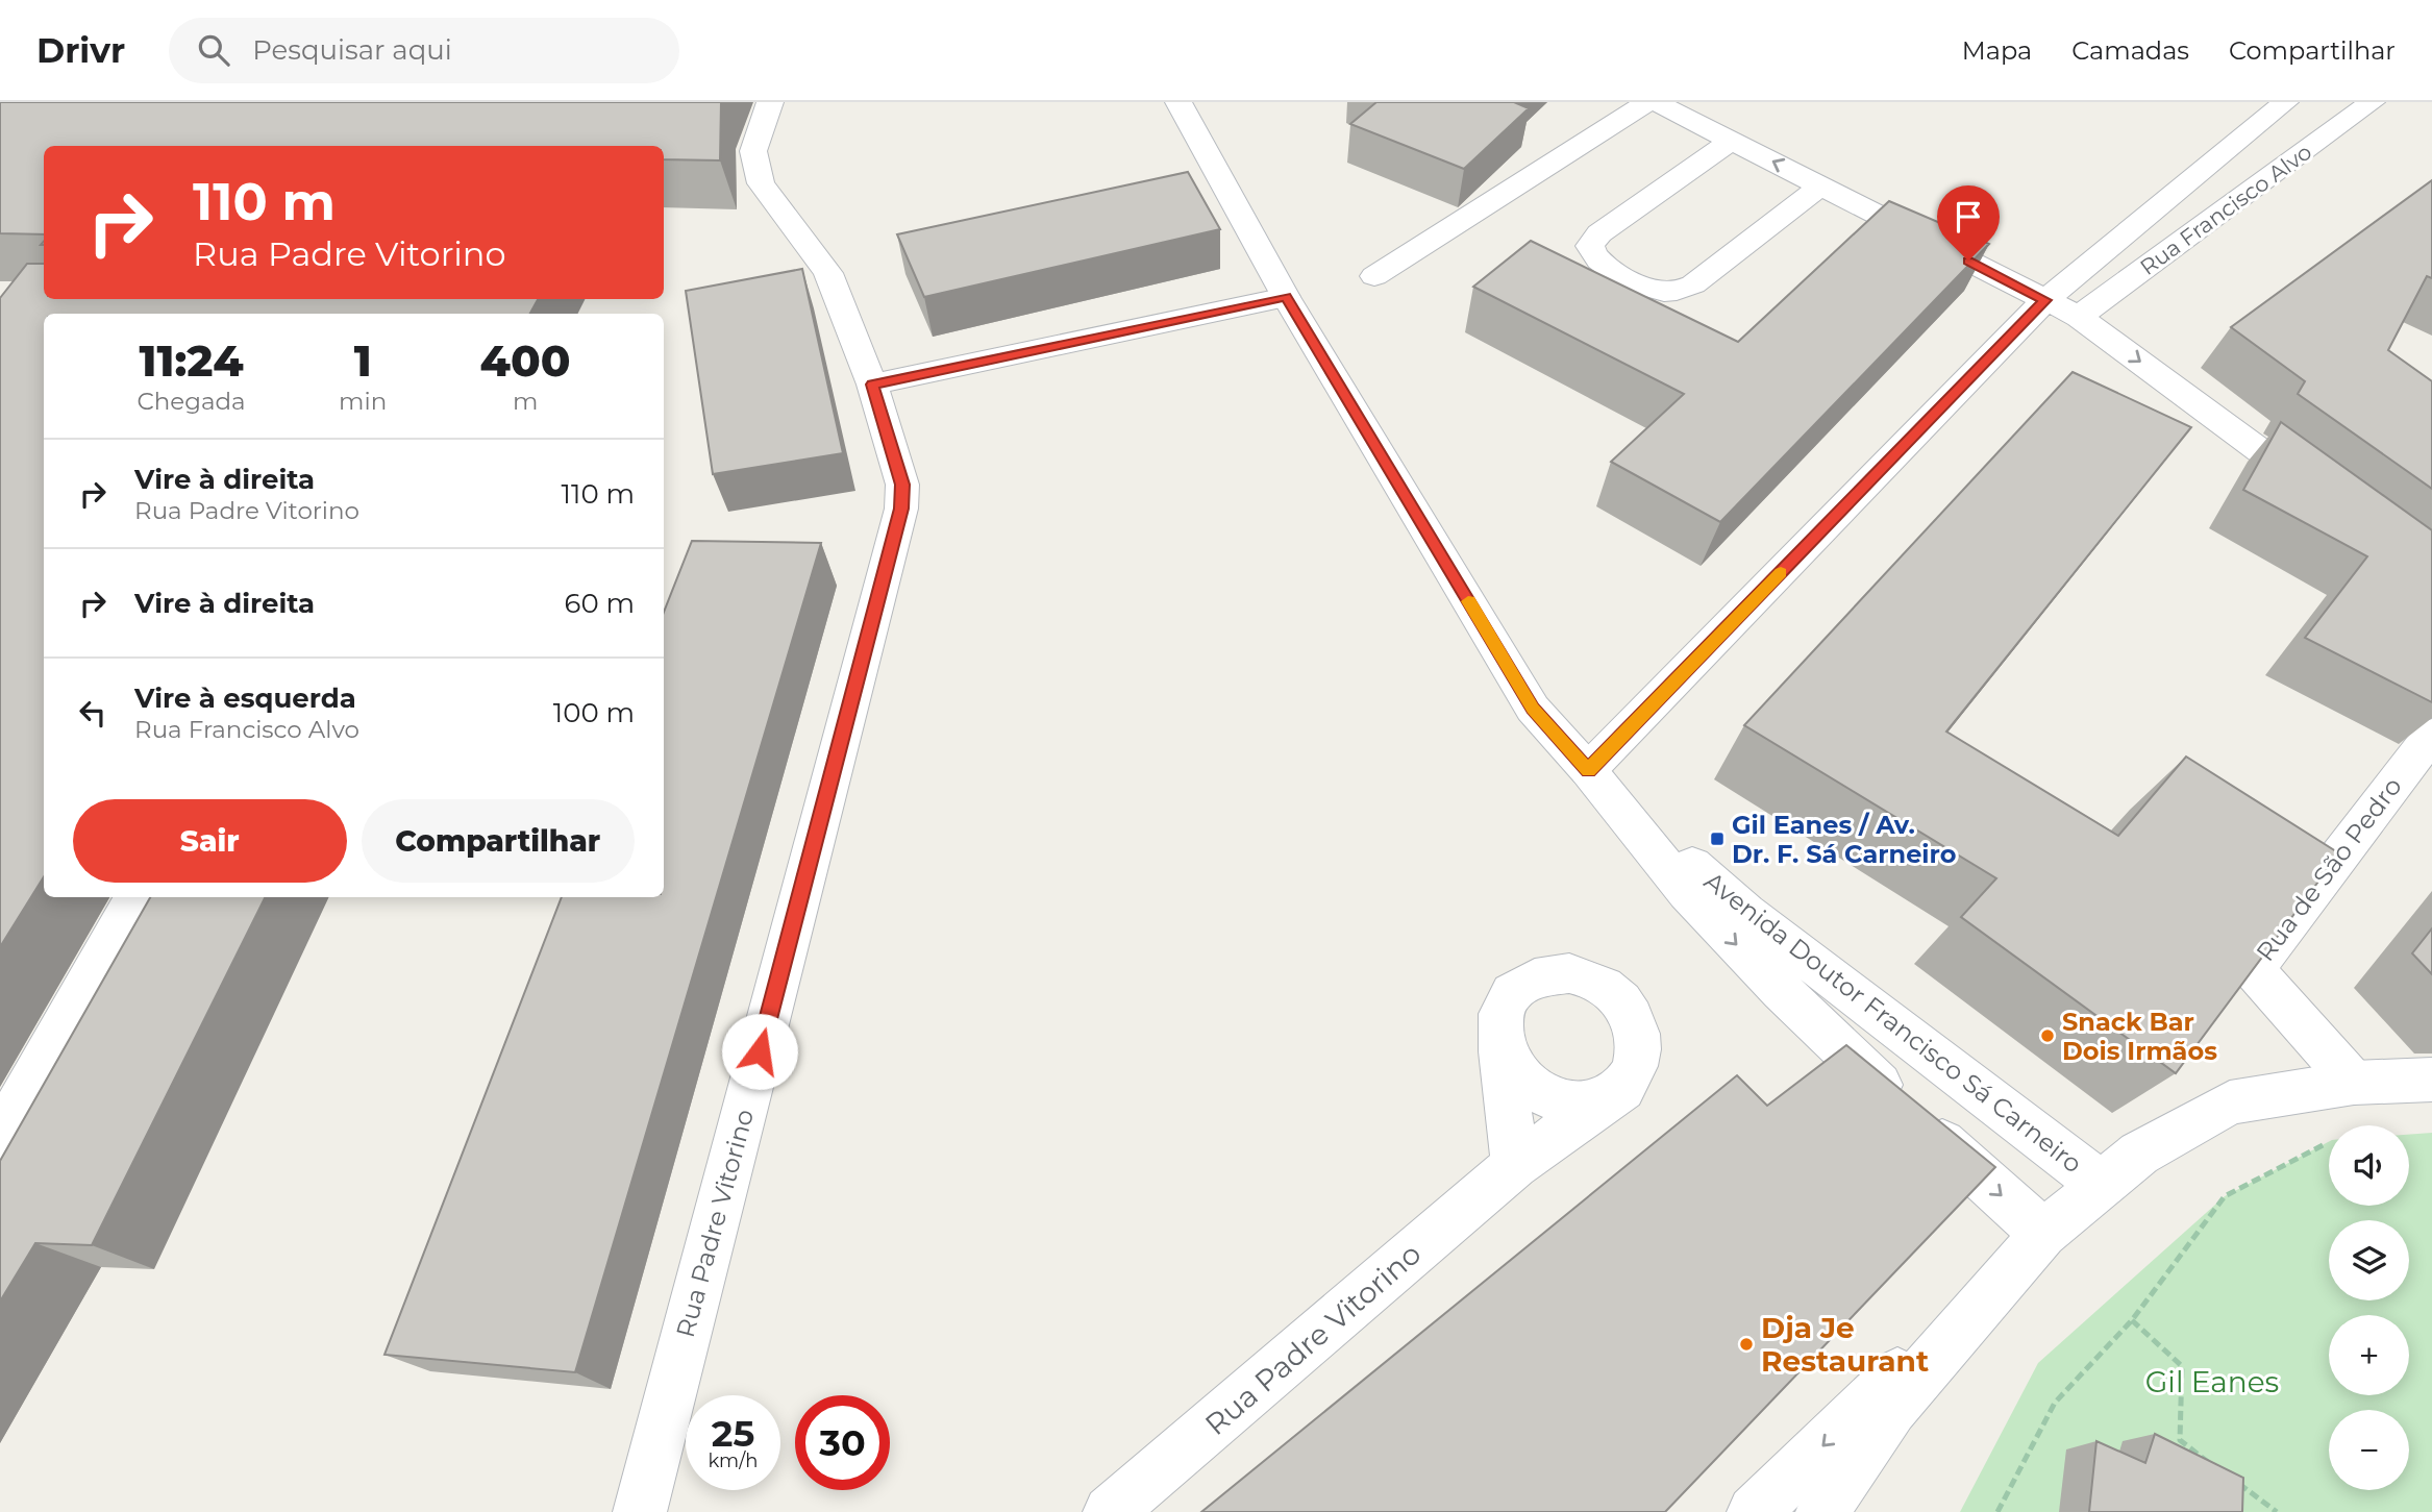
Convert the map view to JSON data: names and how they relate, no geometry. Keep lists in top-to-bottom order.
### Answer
{
  "streets": {
    "street": [
      "Rua Francisco Alvo",
      "Rua de São Pedro",
      "Avenida Doutor Francisco Sá Carneiro",
      "Rua Padre Vitorino"
    ]
  },
  "parks": ["Gil Eanes"],
  "places": {
    "transit": ["Gil Eanes / Av. Dr. F. Sá Carneiro"],
    "other": ["Snack Bar Dois Irmãos", "Dja Je Restaurant"]
  },
  "page": {
    "header": "Drivr",
    "search": "Pesquisar aqui",
    "nav": ["Mapa", "Camadas", "Compartilhar"],
    "turn": ["110 m", "Rua Padre Vitorino"],
    "eta": [
      "11:24",
      "Chegada",
      "1",
      "min",
      "400",
      "m"
    ],
    "list": [
      {
        "name": "Vire à direita",
        "note": "Rua Padre Vitorino",
        "value": "110 m"
      },
      {
        "name": "Vire à direita",
        "value": "60 m"
      },
      {
        "name": "Vire à esquerda",
        "note": "Rua Francisco Alvo",
        "value": "100 m"
      }
    ],
    "buttons": ["Sair", "Compartilhar"],
    "map_buttons": ["+", "−"],
    "speed": "25 km/h",
    "limit": "30"
  }
}
